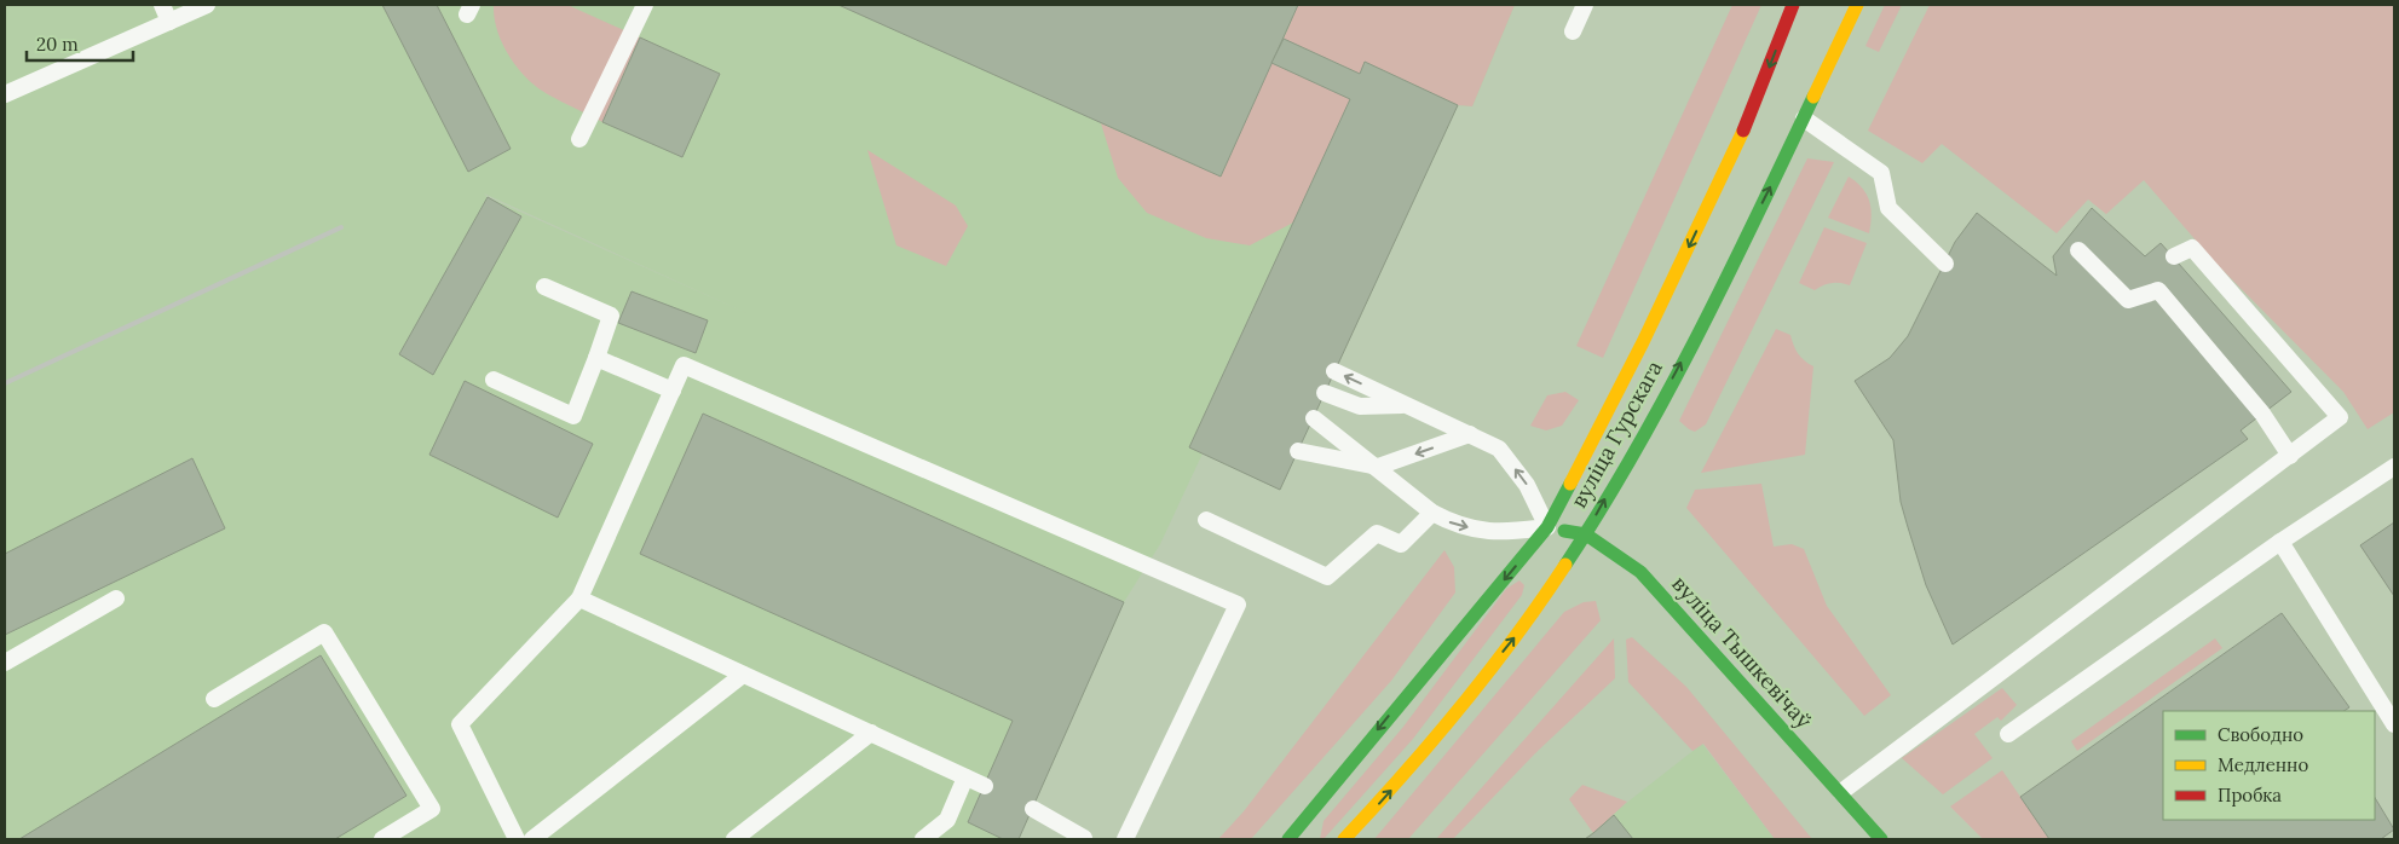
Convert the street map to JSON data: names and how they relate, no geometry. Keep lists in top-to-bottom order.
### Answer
{
  "streets": {
    "main road": ["вуліца Гурскага", "вуліца Тышкевічаў"]
  },
  "crossings": [
    ["вуліца Гурскага", "вуліца Тышкевічаў"]
  ],
  "legend": ["Свободно", "Медленно", "Пробка"],
  "scale_bar": "20 m"
}
